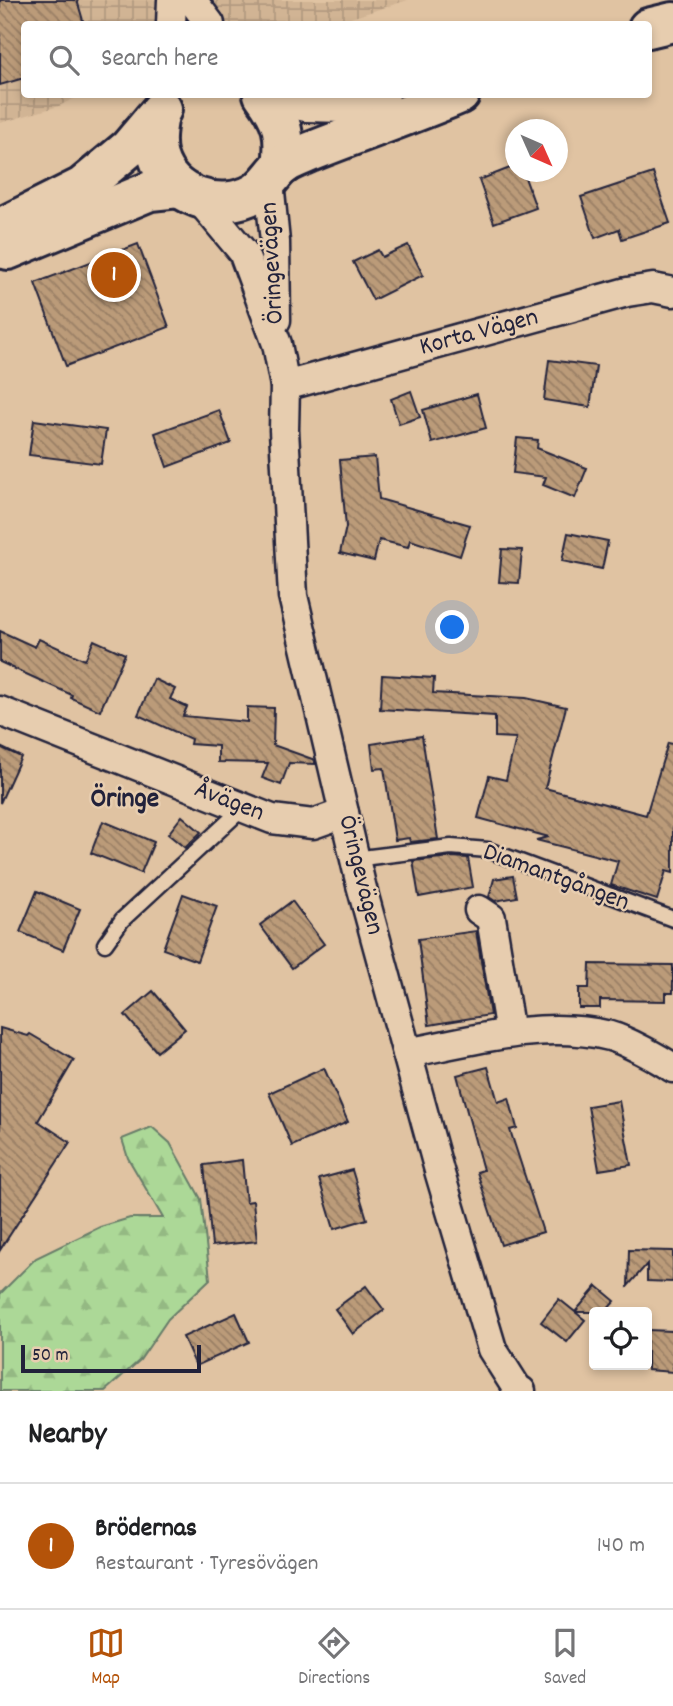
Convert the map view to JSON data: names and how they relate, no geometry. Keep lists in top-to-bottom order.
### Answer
{
  "streets": {
    "street": ["Öringevägen", "Korta Vägen", "Åvägen"],
    "lane": ["Diamantgången"]
  },
  "crossings": [
    ["Öringevägen", "Korta Vägen"],
    ["Öringevägen", "Åvägen"],
    ["Öringevägen", "Diamantgången"]
  ],
  "districts": ["Öringe"],
  "scale_bar": "50 m",
  "north": "bottom right",
  "page": {
    "search": "Search here",
    "pins": "1",
    "scale": "50 m",
    "heading": "Nearby",
    "list": [
      {
        "mark": "1",
        "name": "Brödernas",
        "note": "Restaurant · Tyresövägen",
        "value": "140 m"
      }
    ],
    "nav": ["Map", "Directions", "Saved"]
  }
}
